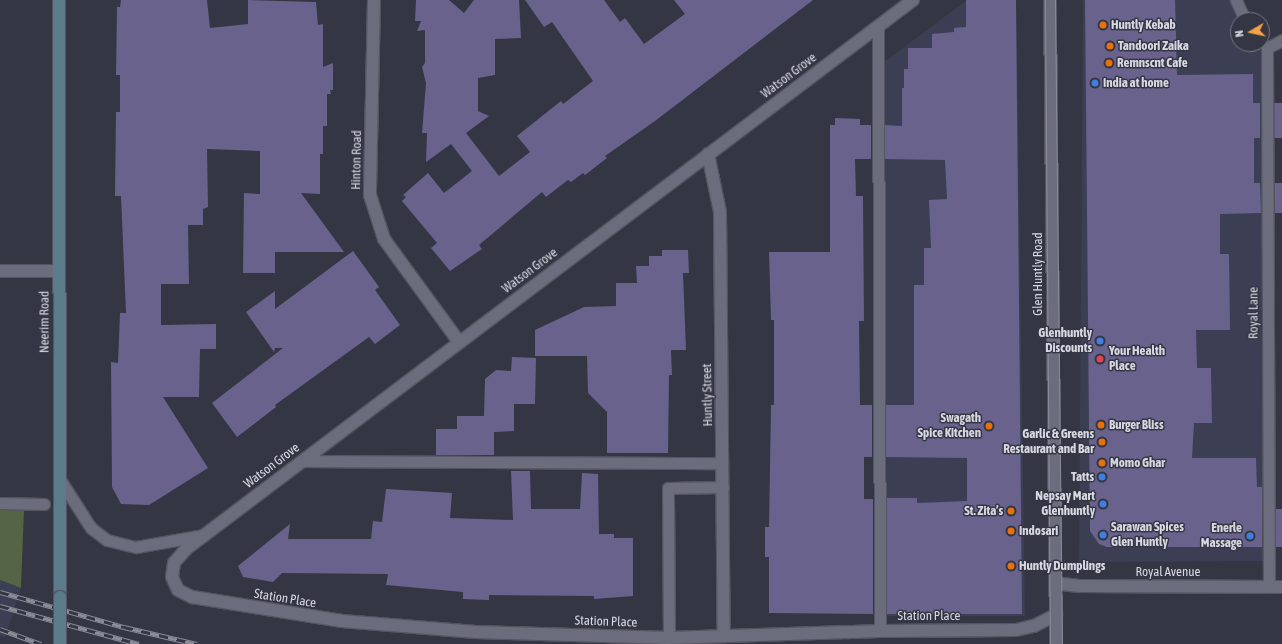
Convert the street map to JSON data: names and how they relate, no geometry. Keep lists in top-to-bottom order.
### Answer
{
  "streets": {
    "main road": ["Neerim Road"],
    "street": [
      "Watson Grove",
      "Hinton Road",
      "Glen Huntly Road",
      "Huntly Street",
      "Royal Avenue",
      "Station Place"
    ],
    "lane": ["Royal Lane"]
  },
  "crossings": [
    ["Watson Grove", "Hinton Road"],
    ["Watson Grove", "Huntly Street"],
    ["Watson Grove", "Station Place"],
    ["Glen Huntly Road", "Royal Avenue"],
    ["Glen Huntly Road", "Station Place"],
    ["Royal Lane", "Royal Avenue"],
    ["Huntly Street", "Station Place"]
  ],
  "places": [
    "Huntly Kebab",
    "Tandoori Zaika",
    "Remnscnt Cafe",
    "India at home",
    "Glenhuntly Discounts",
    "Your Health Place",
    "Burger Bliss",
    "Swagath Spice Kitchen",
    "Garlic & Greens Restaurant and Bar",
    "Momo Ghar",
    "Tatts",
    "Nepsay Mart Glenhuntly",
    "St. Zita’s",
    "Indosari",
    "Sarawan Spices Glen Huntly",
    "Enerle Massage",
    "Huntly Dumplings"
  ],
  "north": "left"
}
